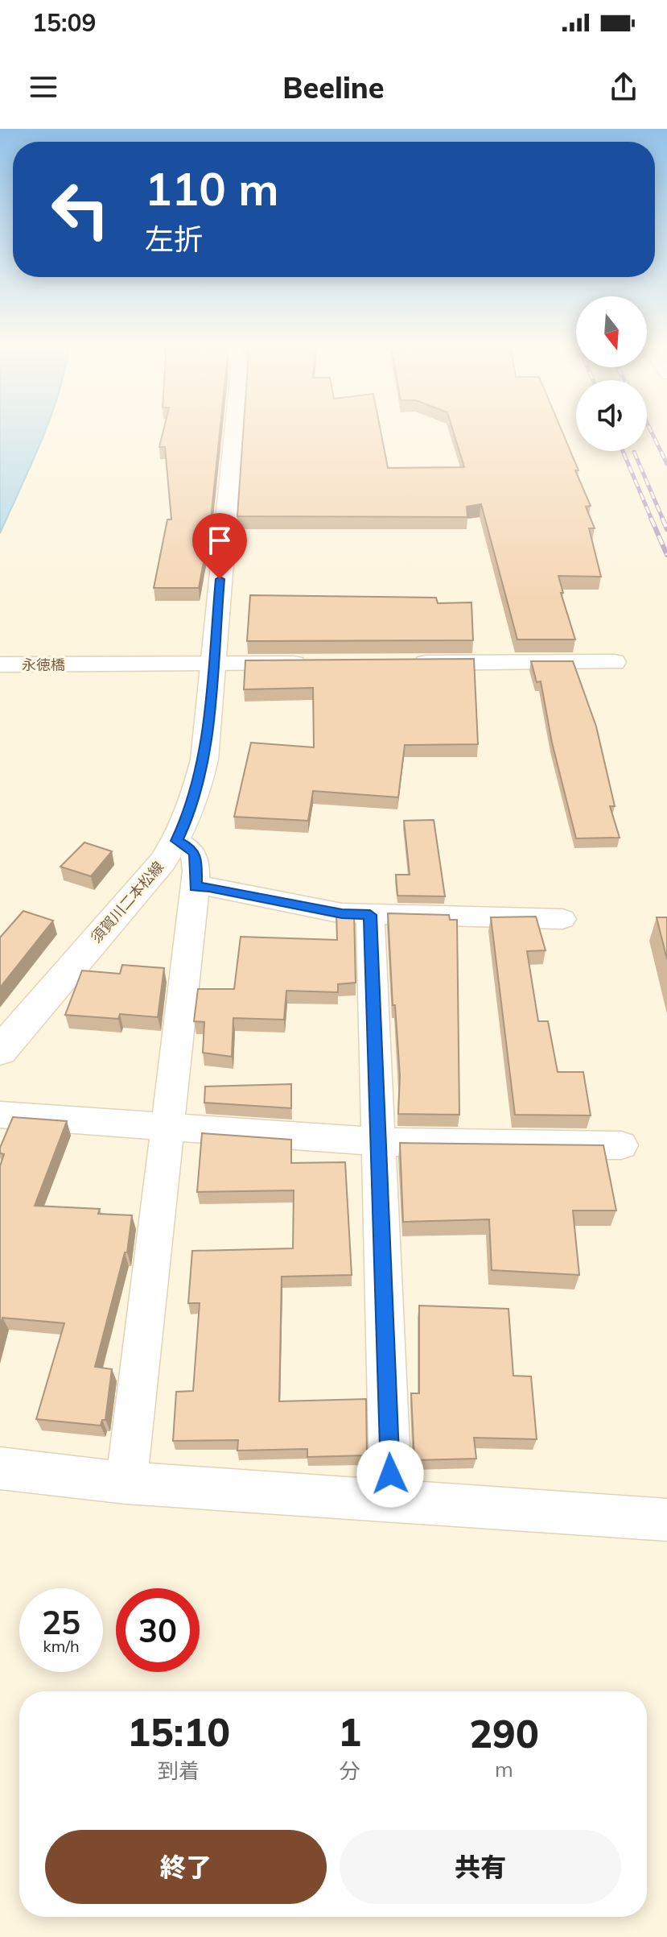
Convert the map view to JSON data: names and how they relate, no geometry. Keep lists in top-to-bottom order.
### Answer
{
  "streets": {
    "main road": ["永徳橋", "須賀川二本松線"]
  },
  "crossings": [
    ["永徳橋", "須賀川二本松線"]
  ],
  "north": "bottom",
  "page": {
    "status": "15:09",
    "header": "Beeline",
    "turn": ["110 m", "左折"],
    "speed": "25 km/h",
    "limit": "30",
    "eta": [
      "15:10",
      "到着",
      "1",
      "分",
      "290",
      "m"
    ],
    "buttons": ["終了", "共有"]
  }
}
